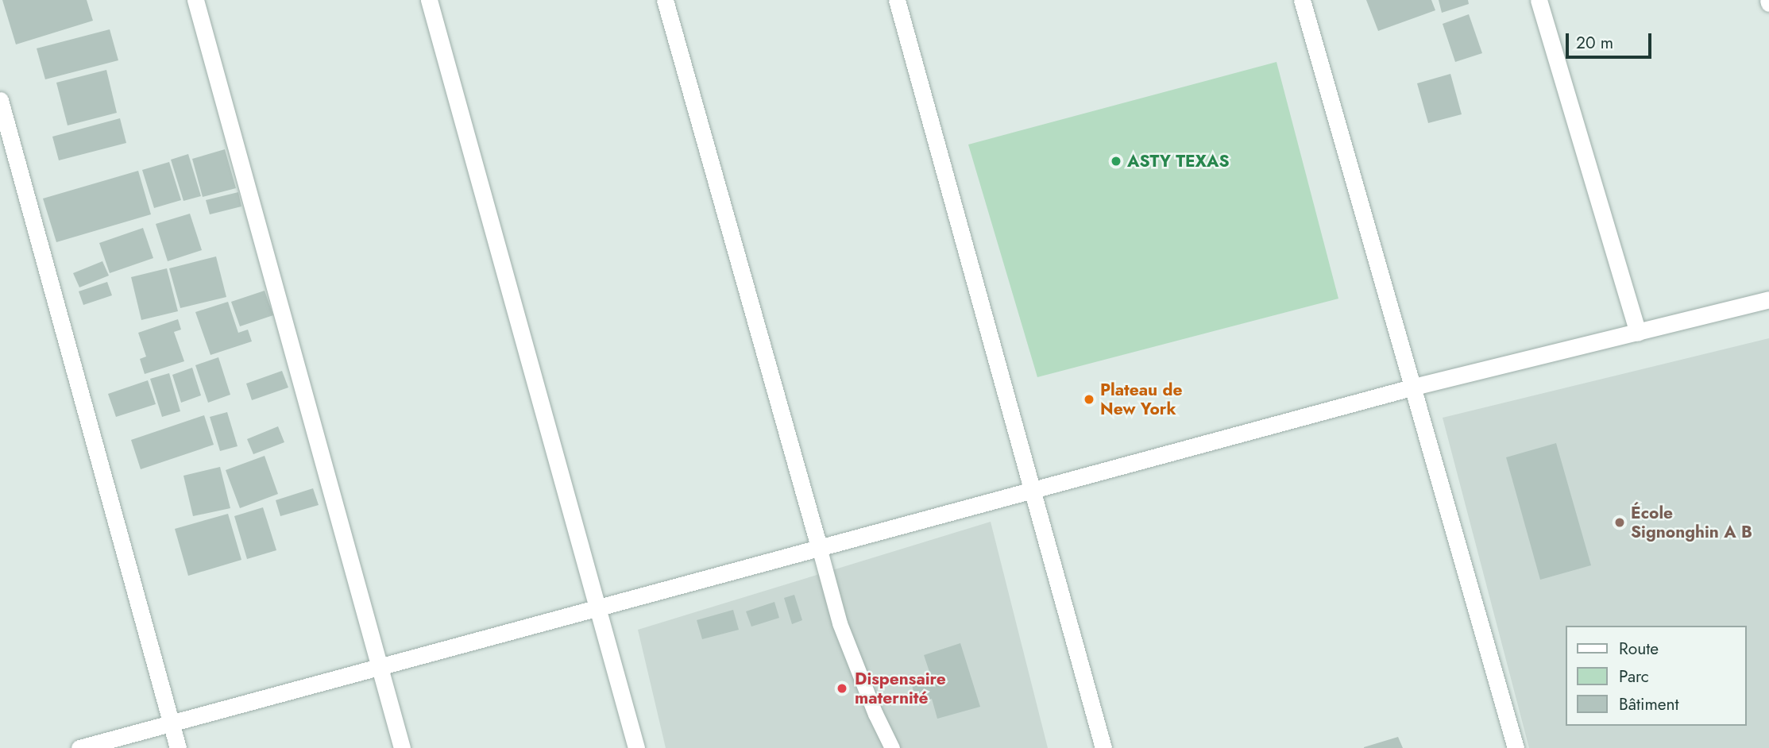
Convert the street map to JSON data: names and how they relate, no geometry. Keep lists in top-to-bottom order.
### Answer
{
  "places": [
    "ASTY TEXAS",
    "Plateau de New York",
    "École Signonghin A B",
    "Dispensaire maternité"
  ],
  "legend": ["Route", "Parc", "Bâtiment"],
  "scale_bar": "20 m"
}
